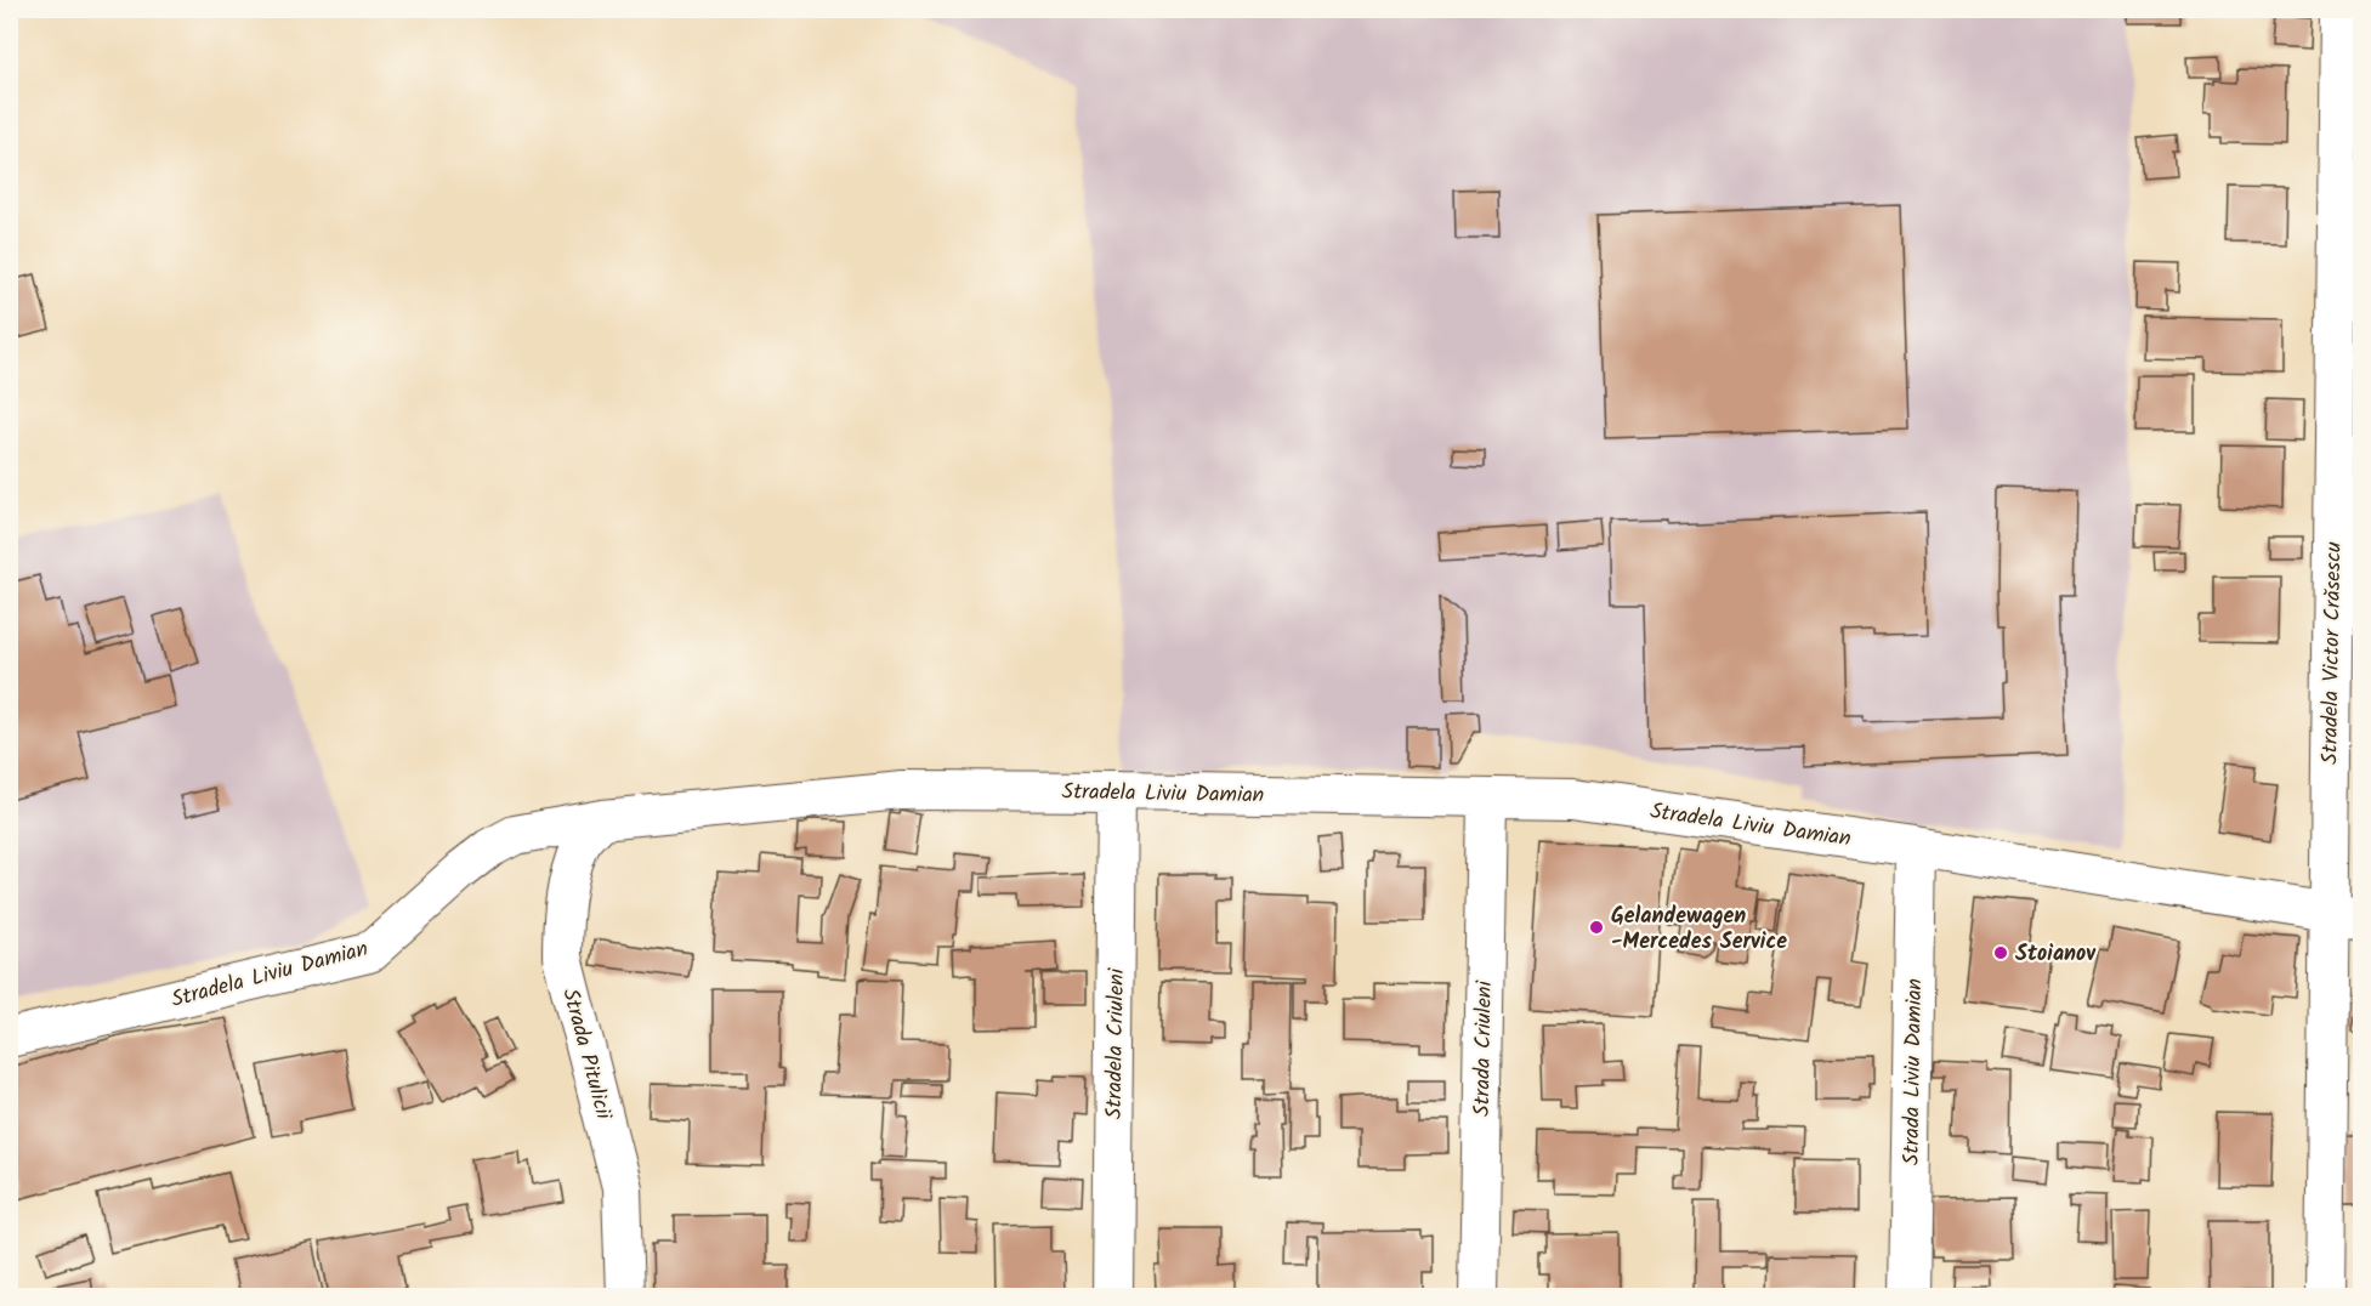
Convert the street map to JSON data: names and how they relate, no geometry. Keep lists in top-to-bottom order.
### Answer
{
  "streets": {
    "street": [
      "Stradela Victor Crăsescu",
      "Stradela Liviu Damian",
      "Stradela Criuleni",
      "Strada Criuleni",
      "Strada Pitulicii",
      "Strada Liviu Damian"
    ]
  },
  "crossings": [
    ["Stradela Victor Crăsescu", "Stradela Liviu Damian"],
    ["Stradela Liviu Damian", "Stradela Criuleni"],
    ["Stradela Liviu Damian", "Strada Criuleni"],
    ["Stradela Liviu Damian", "Strada Pitulicii"],
    ["Stradela Liviu Damian", "Strada Liviu Damian"]
  ],
  "places": ["Gelandewagen -Mercedes Service", "Stoianov"]
}
